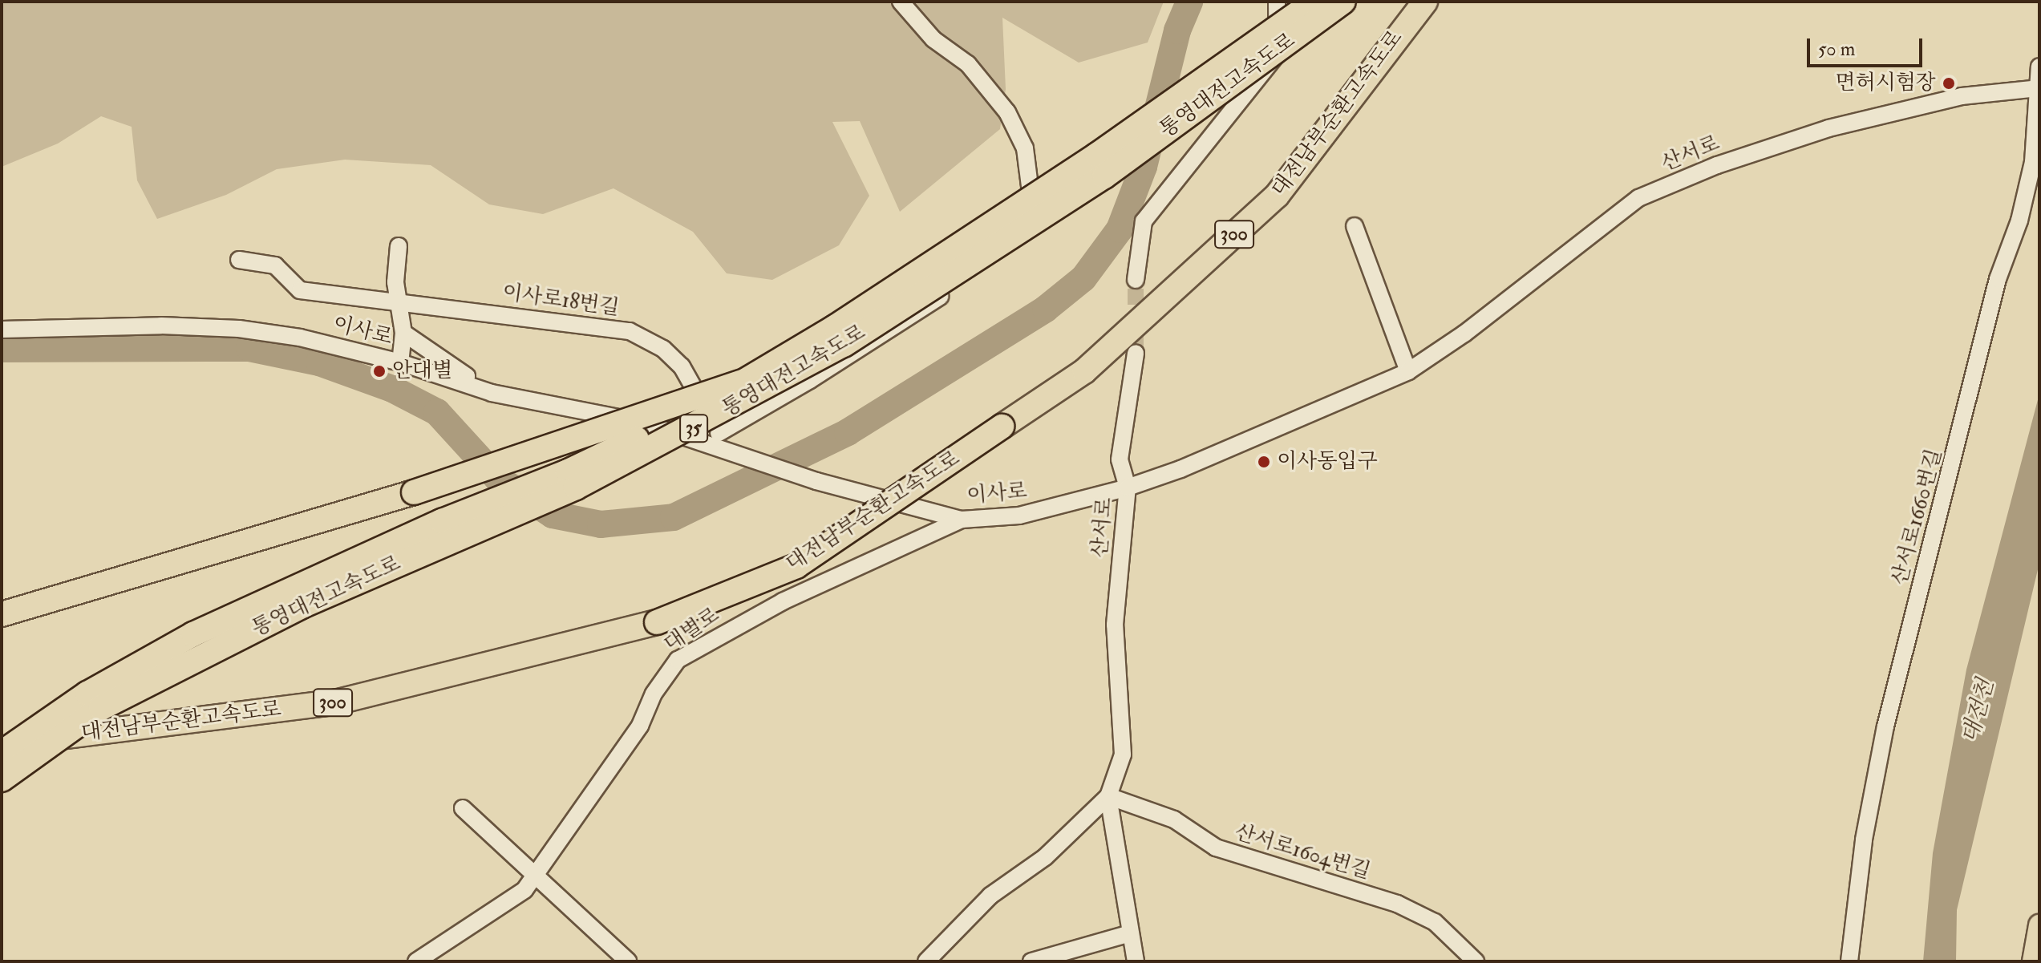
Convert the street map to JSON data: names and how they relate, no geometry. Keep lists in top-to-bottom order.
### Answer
{
  "streets": {
    "highway": [
      "통영대전고속도로",
      "대전남부순환고속도로",
      "300",
      "35"
    ],
    "street": [
      "산서로",
      "이사로18번길",
      "이사로",
      "산서로1660번길",
      "대별로",
      "산서로1604번길"
    ]
  },
  "crossings": [
    ["산서로", "이사로"],
    ["산서로", "산서로1660번길"],
    ["산서로", "산서로1604번길"],
    ["이사로18번길", "이사로"],
    ["이사로", "대별로"]
  ],
  "water": ["대전천"],
  "places": ["면허시험장", "안대별", "이사동입구"],
  "scale_bar": "50 m"
}
